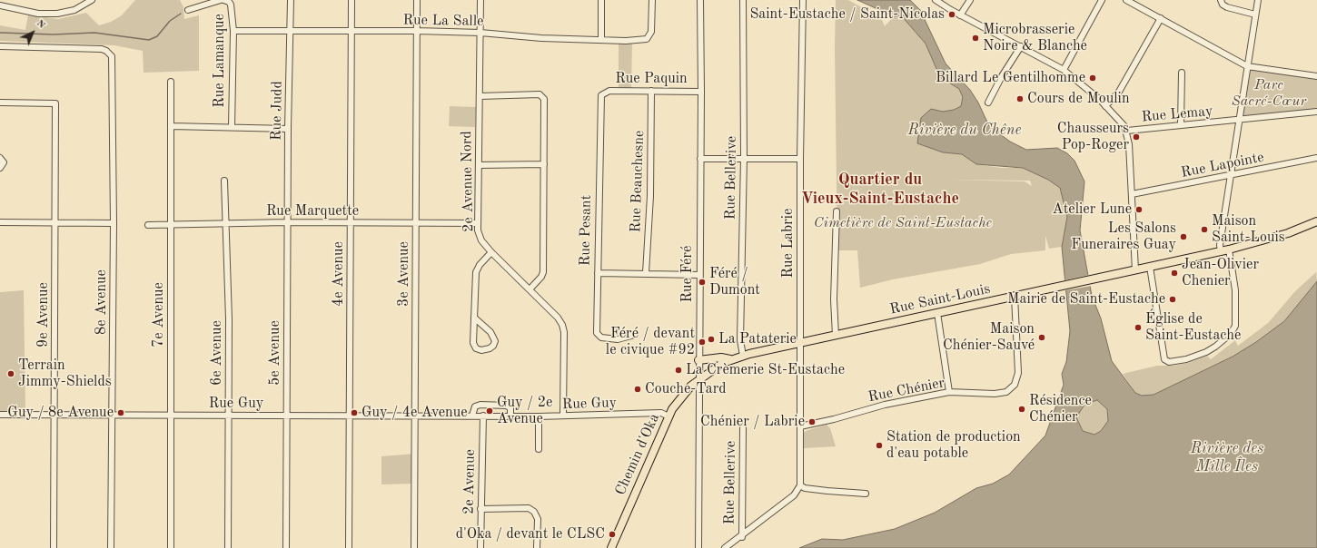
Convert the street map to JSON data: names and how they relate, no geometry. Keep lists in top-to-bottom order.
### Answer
{
  "streets": {
    "main road": ["Rue Saint-Louis", "Chemin d'Oka"],
    "street": [
      "Rue La Salle",
      "Rue Lamanque",
      "Rue Paquin",
      "Rue Judd",
      "Rue Lemay",
      "Rue Lapointe",
      "Rue Bellerive",
      "2e Avenue Nord",
      "Rue Beauchesne",
      "Rue Marquette",
      "Rue Pesant",
      "Rue Labrie",
      "4e Avenue",
      "3e Avenue",
      "Rue Féré",
      "8e Avenue",
      "9e Avenue",
      "7e Avenue",
      "6e Avenue",
      "5e Avenue",
      "Rue Chénier",
      "Rue Guy",
      "2e Avenue"
    ]
  },
  "crossings": [
    ["Rue La Salle", "Rue Lamanque"],
    ["Rue La Salle", "Rue Judd"],
    ["Rue La Salle", "2e Avenue Nord"],
    ["Rue La Salle", "4e Avenue"],
    ["Rue La Salle", "3e Avenue"],
    ["Rue Paquin", "Rue Beauchesne"],
    ["Rue Paquin", "Rue Pesant"],
    ["Rue Paquin", "Rue Féré"],
    ["Rue Judd", "Rue Marquette"],
    ["Rue Judd", "5e Avenue"],
    ["Rue Bellerive", "Rue Saint-Louis"],
    ["2e Avenue Nord", "Rue Marquette"],
    ["2e Avenue Nord", "Rue Guy"],
    ["Rue Marquette", "4e Avenue"],
    ["Rue Marquette", "3e Avenue"],
    ["Rue Marquette", "7e Avenue"],
    ["Rue Marquette", "6e Avenue"],
    ["Rue Marquette", "5e Avenue"],
    ["Rue Labrie", "Rue Saint-Louis"],
    ["Rue Labrie", "Rue Chénier"],
    ["4e Avenue", "Rue Guy"],
    ["3e Avenue", "Rue Guy"],
    ["Rue Féré", "Rue Saint-Louis"],
    ["Rue Féré", "Chemin d'Oka"],
    ["Rue Saint-Louis", "Rue Chénier"],
    ["Rue Saint-Louis", "Chemin d'Oka"],
    ["8e Avenue", "Rue Guy"],
    ["9e Avenue", "Rue Guy"],
    ["7e Avenue", "Rue Guy"],
    ["6e Avenue", "Rue Guy"],
    ["5e Avenue", "Rue Guy"],
    ["Rue Guy", "Chemin d'Oka"],
    ["Rue Guy", "2e Avenue"]
  ],
  "districts": ["Quartier du Vieux-Saint-Eustache"],
  "water": ["Rivière du Chêne", "Rivière des Mille Îles"],
  "parks": ["Parc Sacré-Cœur", "Cimetière de Saint-Eustache"],
  "places": [
    "Saint-Eustache / Saint-Nicolas",
    "Microbrasserie Noire & Blanche",
    "Billard Le Gentilhomme",
    "Cours de Moulin",
    "Chausseurs Pop-Roger",
    "Atelier Lune",
    "Maison Saint-Louis",
    "Les Salons Funeraires Guay",
    "Jean-Olivier Chenier",
    "Féré / Dumont",
    "Mairie de Saint-Eustache",
    "Église de Saint-Eustache",
    "Maison Chénier-Sauvé",
    "La Pataterie",
    "Féré / devant le civique #92",
    "La Crèmerie St-Eustache",
    "Terrain Jimmy-Shields",
    "Couche-Tard",
    "Résidence Chénier",
    "Guy / 2e Avenue",
    "Guy / 8e Avenue",
    "Guy / 4e Avenue",
    "Chénier / Labrie",
    "Station de production d'eau potable",
    "d'Oka / devant le CLSC"
  ],
  "north": "top right"
}
